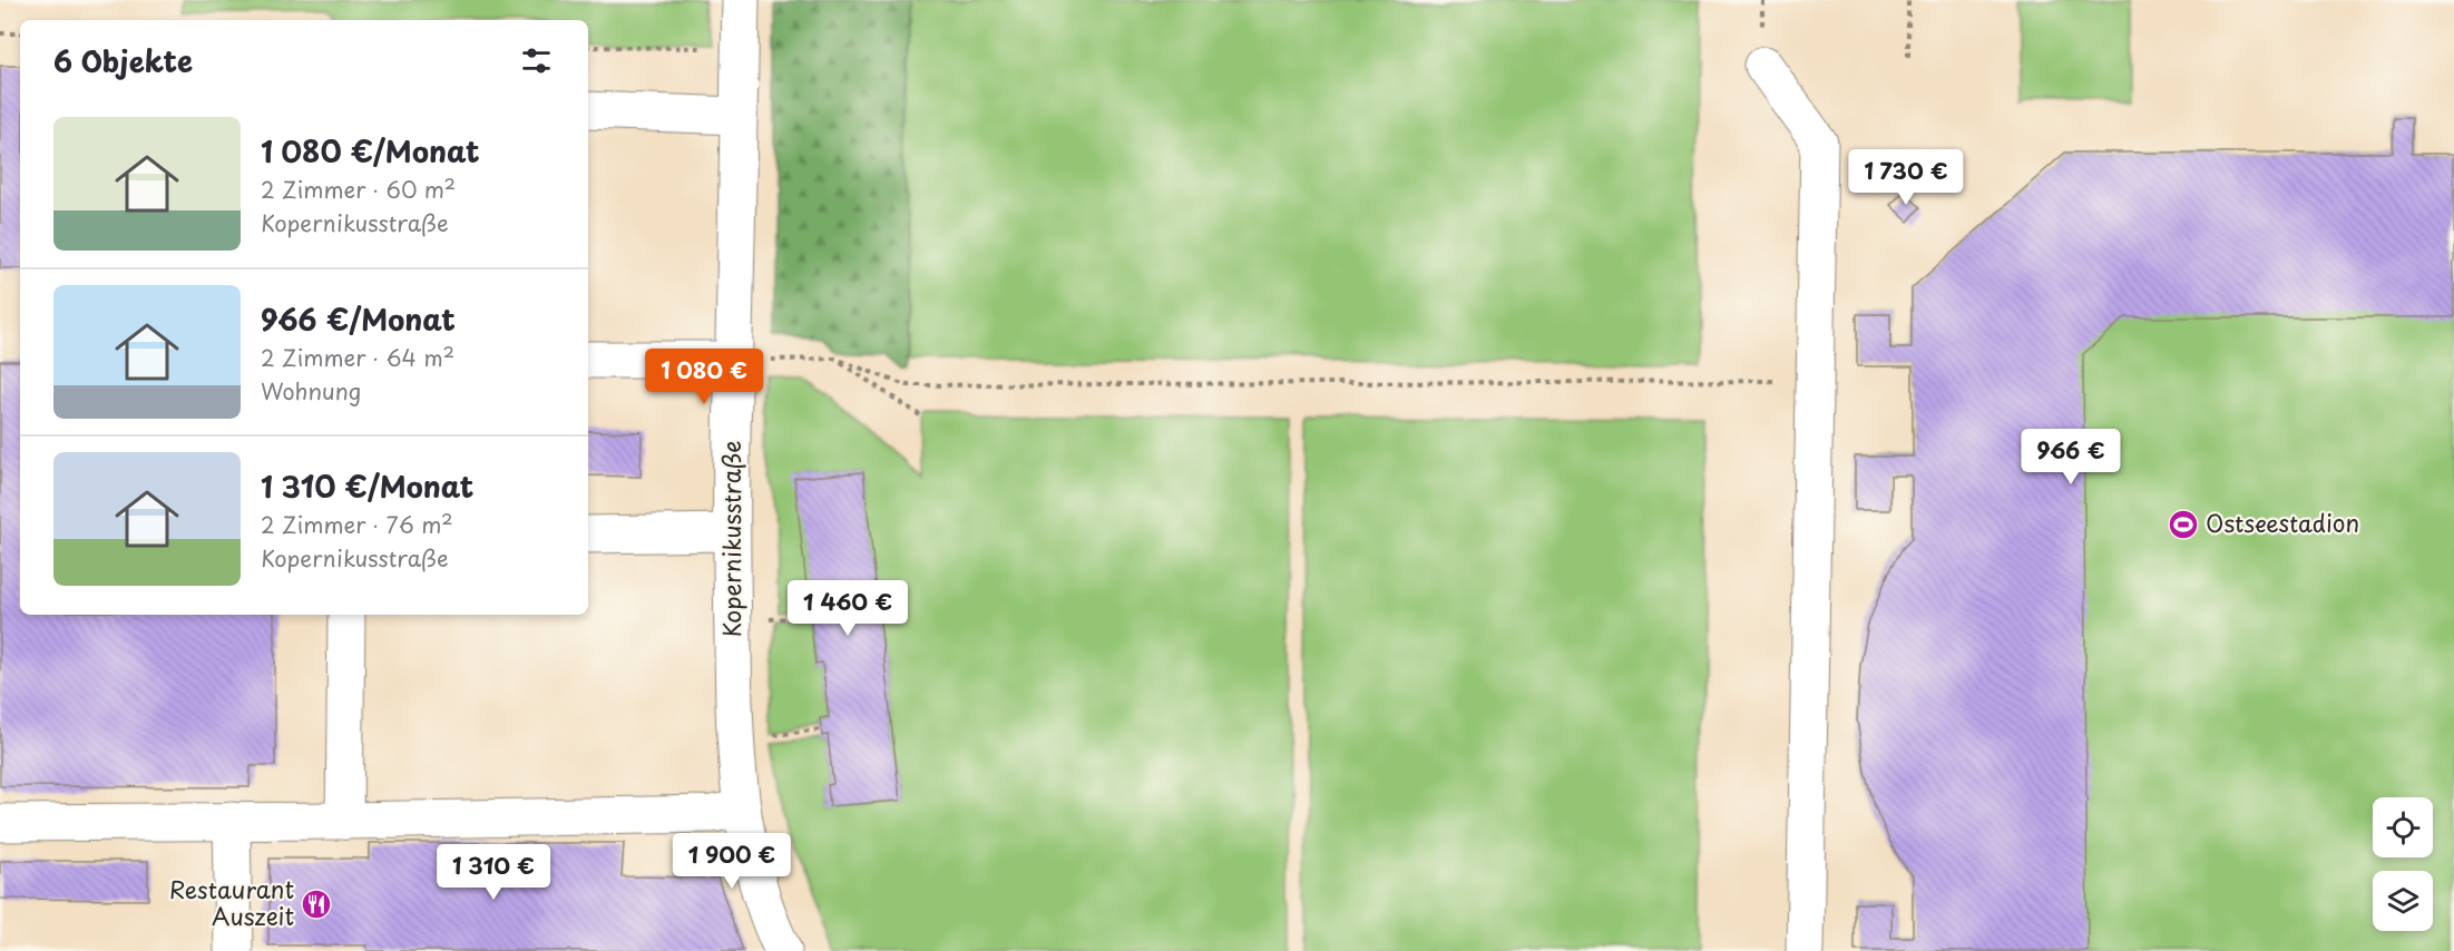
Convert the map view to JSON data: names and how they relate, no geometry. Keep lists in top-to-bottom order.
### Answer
{
  "streets": {
    "street": ["Kopernikusstraße"]
  },
  "places": {
    "sports": ["Ostseestadion"],
    "restaurant": ["Restaurant Auszeit"]
  },
  "page": {
    "heading": "6 Objekte",
    "list": [
      {
        "name": "1 080 €/Monat",
        "note": "2 Zimmer · 60 m² · Kopernikusstraße"
      },
      {
        "name": "966 €/Monat",
        "note": "2 Zimmer · 64 m² · Wohnung"
      },
      {
        "name": "1 310 €/Monat",
        "note": "2 Zimmer · 76 m² · Kopernikusstraße"
      }
    ],
    "price": [
      "1 730 €",
      "1 080 €",
      "966 €",
      "1 460 €",
      "1 900 €",
      "1 310 €"
    ]
  }
}
